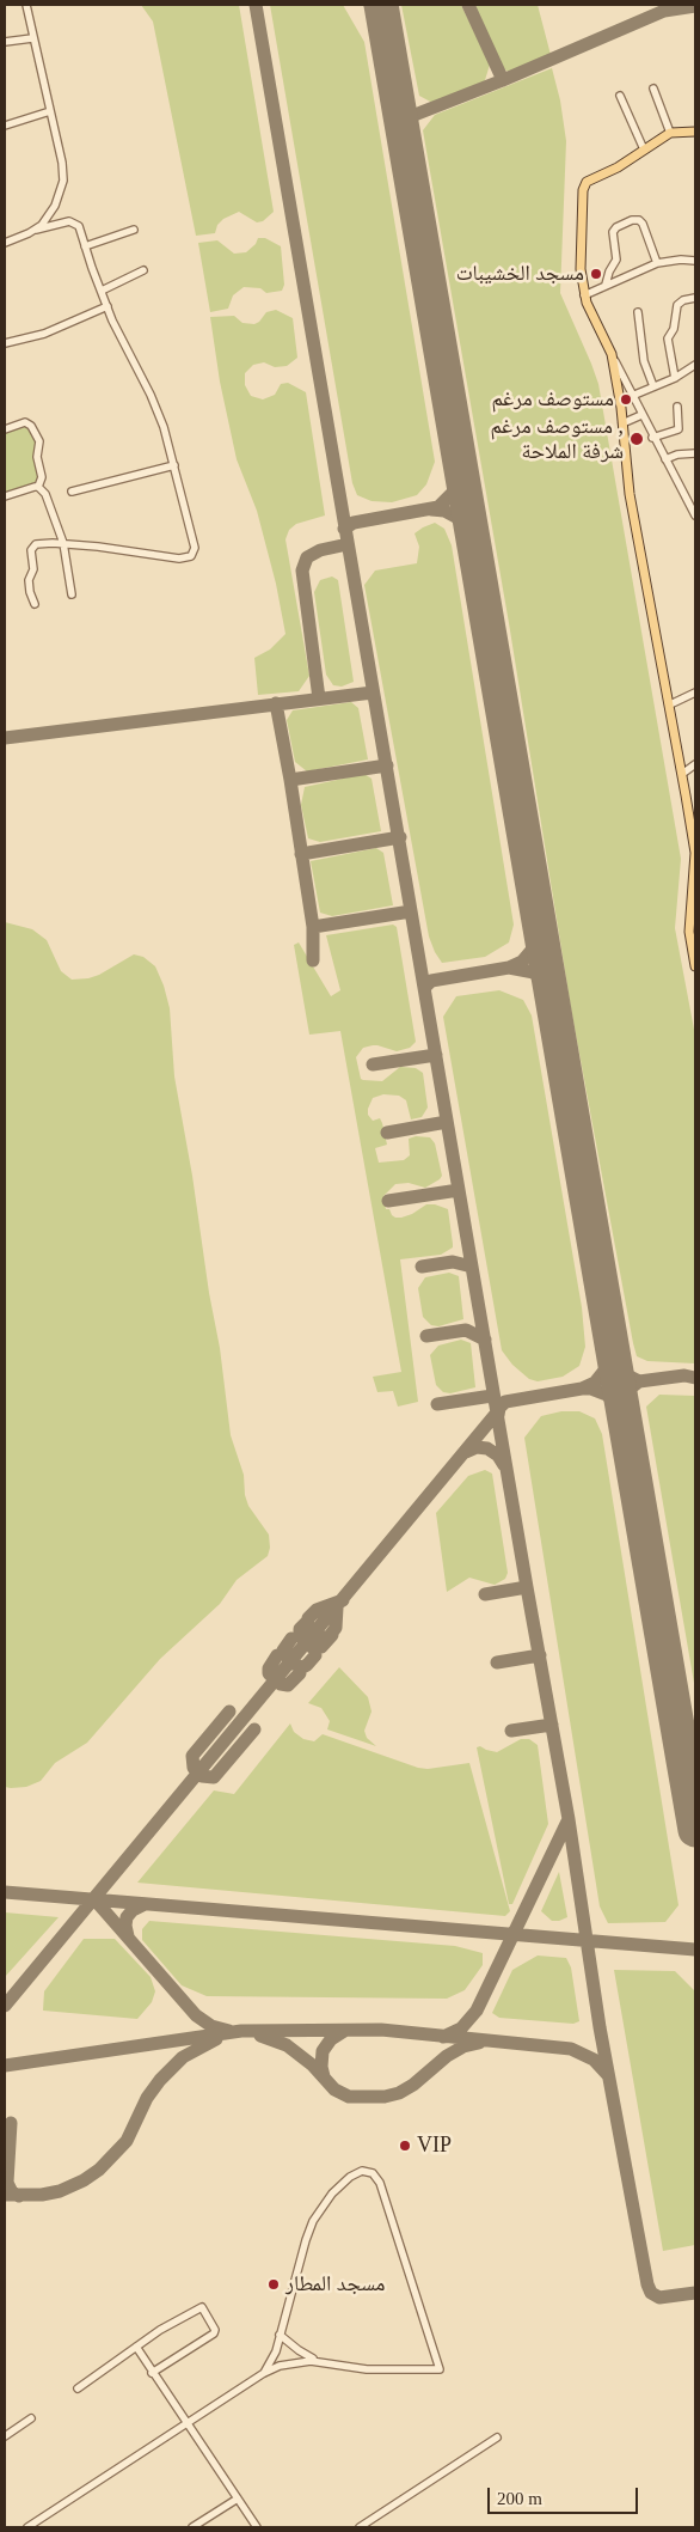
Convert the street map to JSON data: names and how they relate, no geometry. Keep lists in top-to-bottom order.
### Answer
{
  "places": [
    "مسجد الخشيبات",
    "مستوصف مرغم",
    "مستوصف مرغم , شرفة الملاحة",
    "VIP",
    "مسجد المطار"
  ],
  "scale_bar": "200 m"
}
